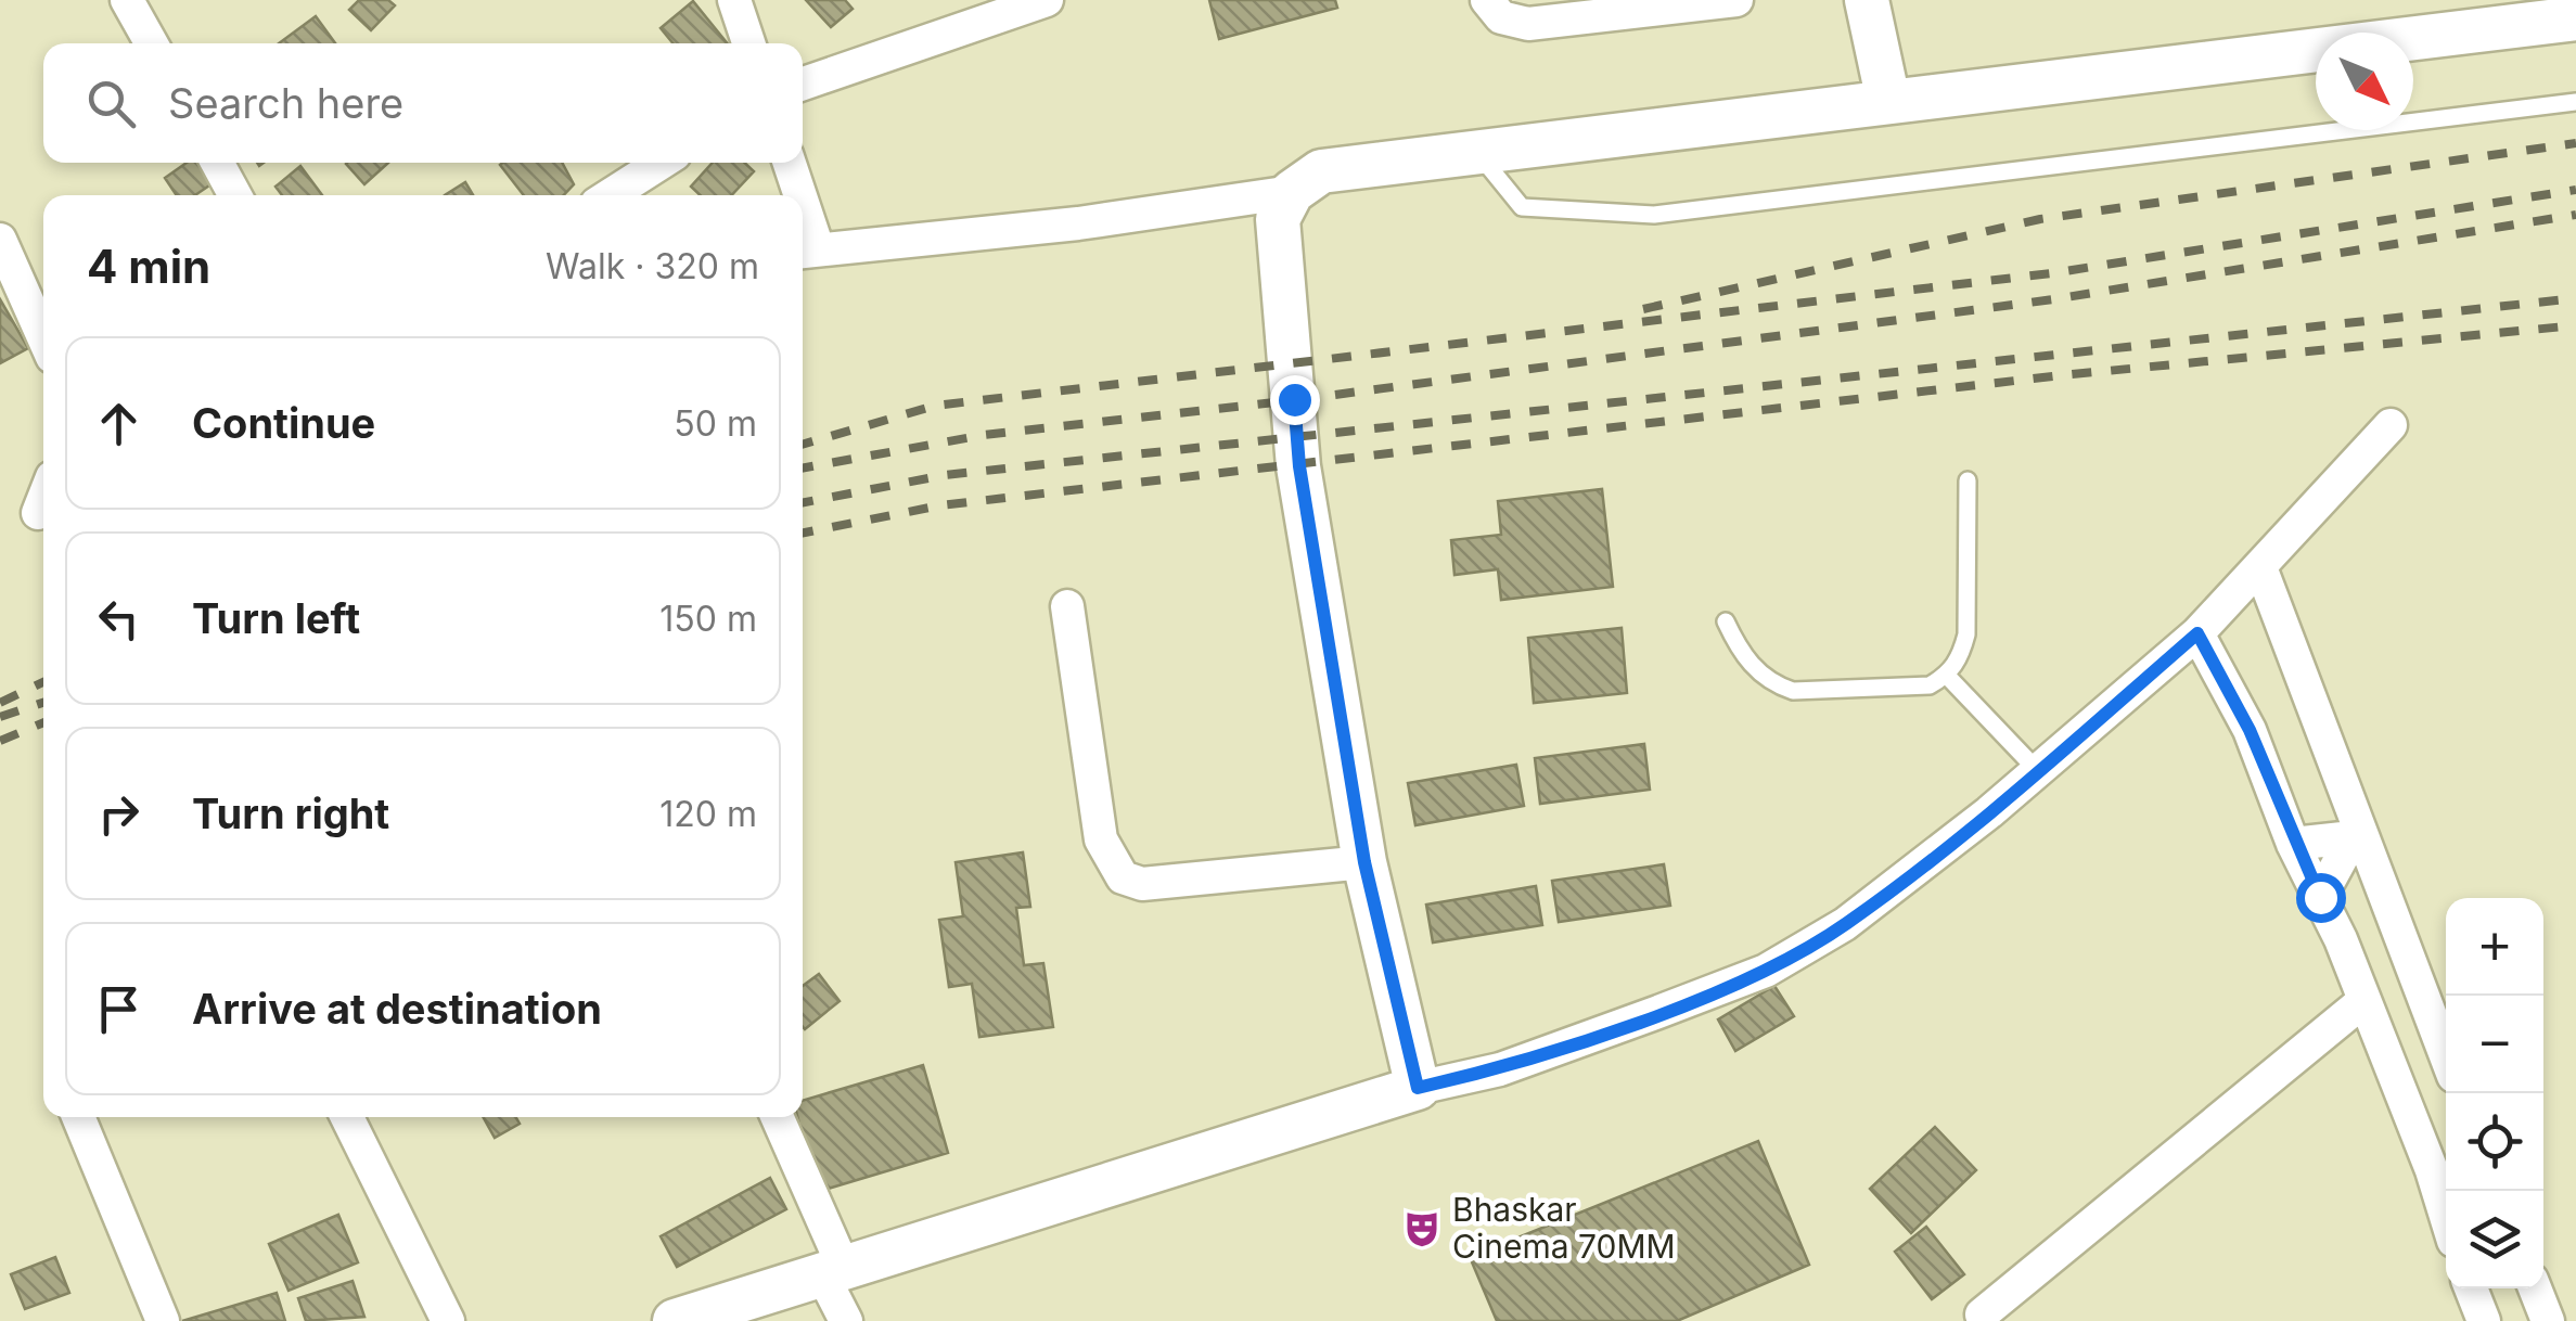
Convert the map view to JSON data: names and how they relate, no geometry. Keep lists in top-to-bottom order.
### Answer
{
  "places": {
    "theatre": ["Bhaskar Cinema 70MM"]
  },
  "north": "bottom right",
  "page": {
    "search": "Search here",
    "heading": ["4 min", "Walk · 320 m"],
    "list": [
      ["Continue", "50 m"],
      ["Turn left", "150 m"],
      ["Turn right", "120 m"],
      "Arrive at destination"
    ],
    "map_buttons": ["+", "−"]
  }
}
